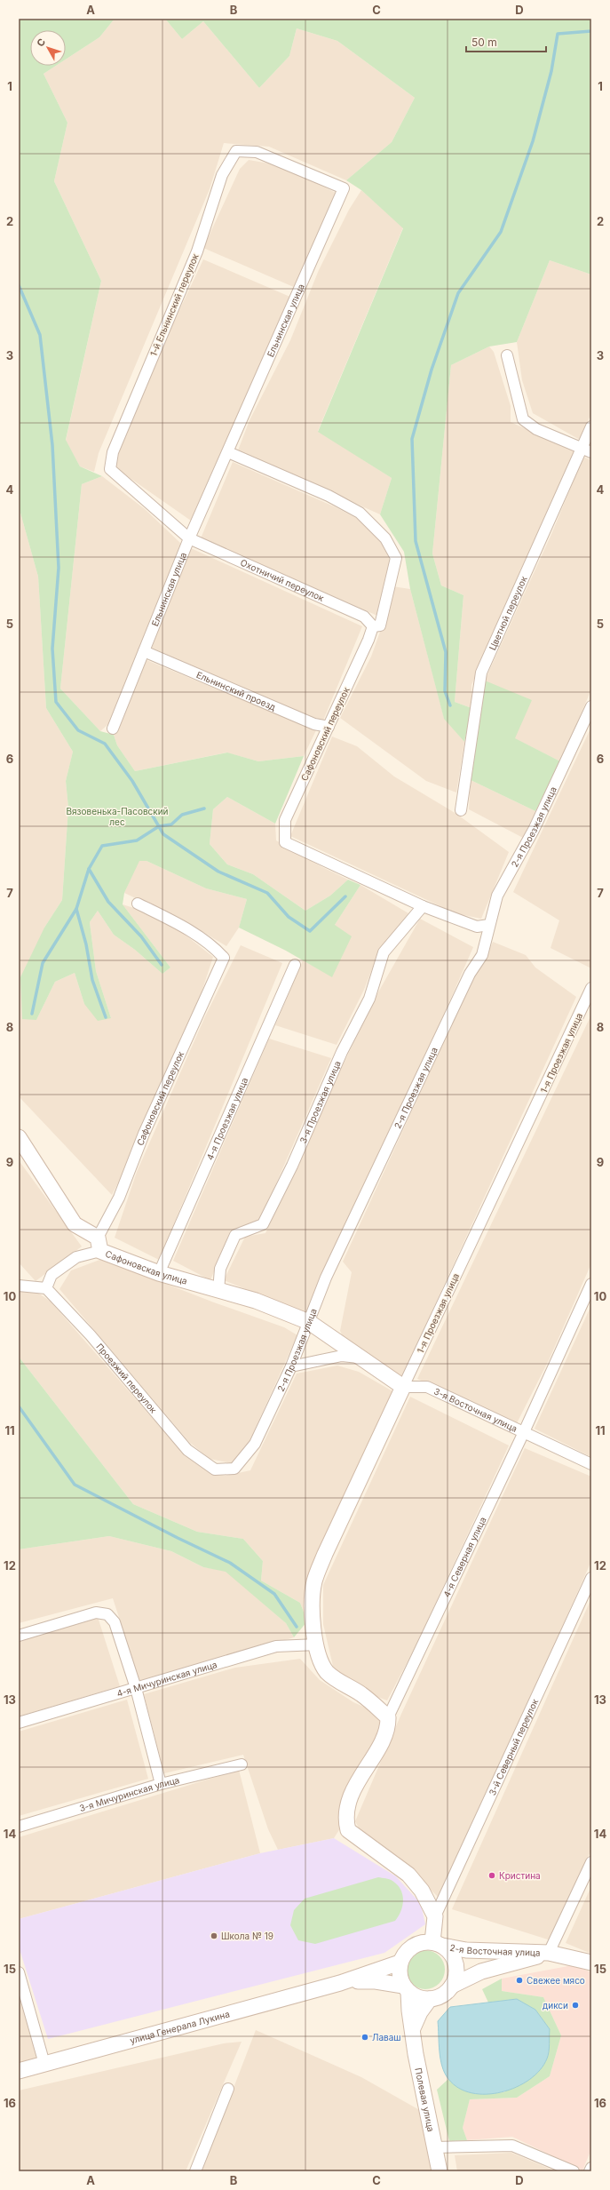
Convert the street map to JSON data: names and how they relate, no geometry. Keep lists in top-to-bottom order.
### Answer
{
  "streets": {
    "street": [
      "1-й Ельнинский переулок",
      "Ельнинская улица",
      "Охотничий переулок",
      "Цветной переулок",
      "Ельнинский проезд",
      "Сафоновский переулок",
      "2-я Проезжая улица",
      "1-я Проезжая улица",
      "3-я Проезжая улица",
      "4-я Проезжая улица",
      "Сафоновская улица",
      "Проезжий переулок",
      "3-я Восточная улица",
      "4-я Северная улица",
      "4-я Мичуринская улица",
      "3-й Северный переулок",
      "3-я Мичуринская улица",
      "2-я Восточная улица",
      "улица Генерала Лукина",
      "Полевая улица"
    ]
  },
  "crossings": [
    ["1-й Ельнинский переулок", "Ельнинская улица"],
    ["1-й Ельнинский переулок", "Охотничий переулок"],
    ["Ельнинская улица", "Охотничий переулок"],
    ["Ельнинская улица", "Ельнинский проезд"],
    ["Охотничий переулок", "Сафоновский переулок"],
    ["Ельнинский проезд", "Сафоновский переулок"],
    ["Сафоновский переулок", "3-я Проезжая улица"],
    ["Сафоновский переулок", "Сафоновская улица"],
    ["2-я Проезжая улица", "Сафоновская улица"],
    ["2-я Проезжая улица", "Проезжий переулок"],
    ["1-я Проезжая улица", "3-я Восточная улица"],
    ["1-я Проезжая улица", "4-я Северная улица"],
    ["1-я Проезжая улица", "4-я Мичуринская улица"],
    ["3-я Проезжая улица", "Сафоновская улица"],
    ["4-я Проезжая улица", "Сафоновская улица"],
    ["3-я Восточная улица", "4-я Северная улица"],
    ["4-я Северная улица", "3-й Северный переулок"],
    ["2-я Восточная улица", "улица Генерала Лукина"],
    ["2-я Восточная улица", "Полевая улица"],
    ["улица Генерала Лукина", "Полевая улица"]
  ],
  "parks": ["Вязовенька-Пасовский лес"],
  "places": [
    "Кристина",
    "Школа № 19",
    "Свежее мясо",
    "дикси",
    "Лаваш"
  ],
  "scale_bar": "50 m",
  "north": "top left",
  "grid": {
    "columns": [
      "A",
      "B",
      "C",
      "D"
    ],
    "rows": [
      "1",
      "2",
      "3",
      "4",
      "5",
      "6",
      "7",
      "8",
      "9",
      "10",
      "11",
      "12",
      "13",
      "14",
      "15",
      "16"
    ]
  }
}
